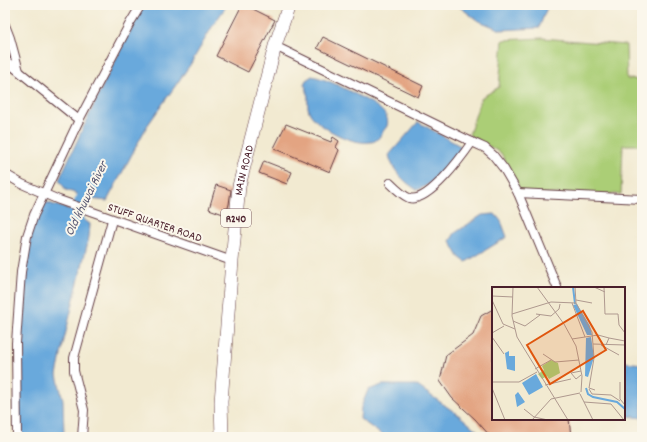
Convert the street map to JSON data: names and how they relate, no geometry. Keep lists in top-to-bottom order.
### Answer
{
  "streets": {
    "main road": ["MAIN ROAD", "R240"],
    "street": ["STUFF QUARTER ROAD"]
  },
  "crossings": [
    ["MAIN ROAD", "STUFF QUARTER ROAD"]
  ],
  "water": ["Old khuwai River"]
}
